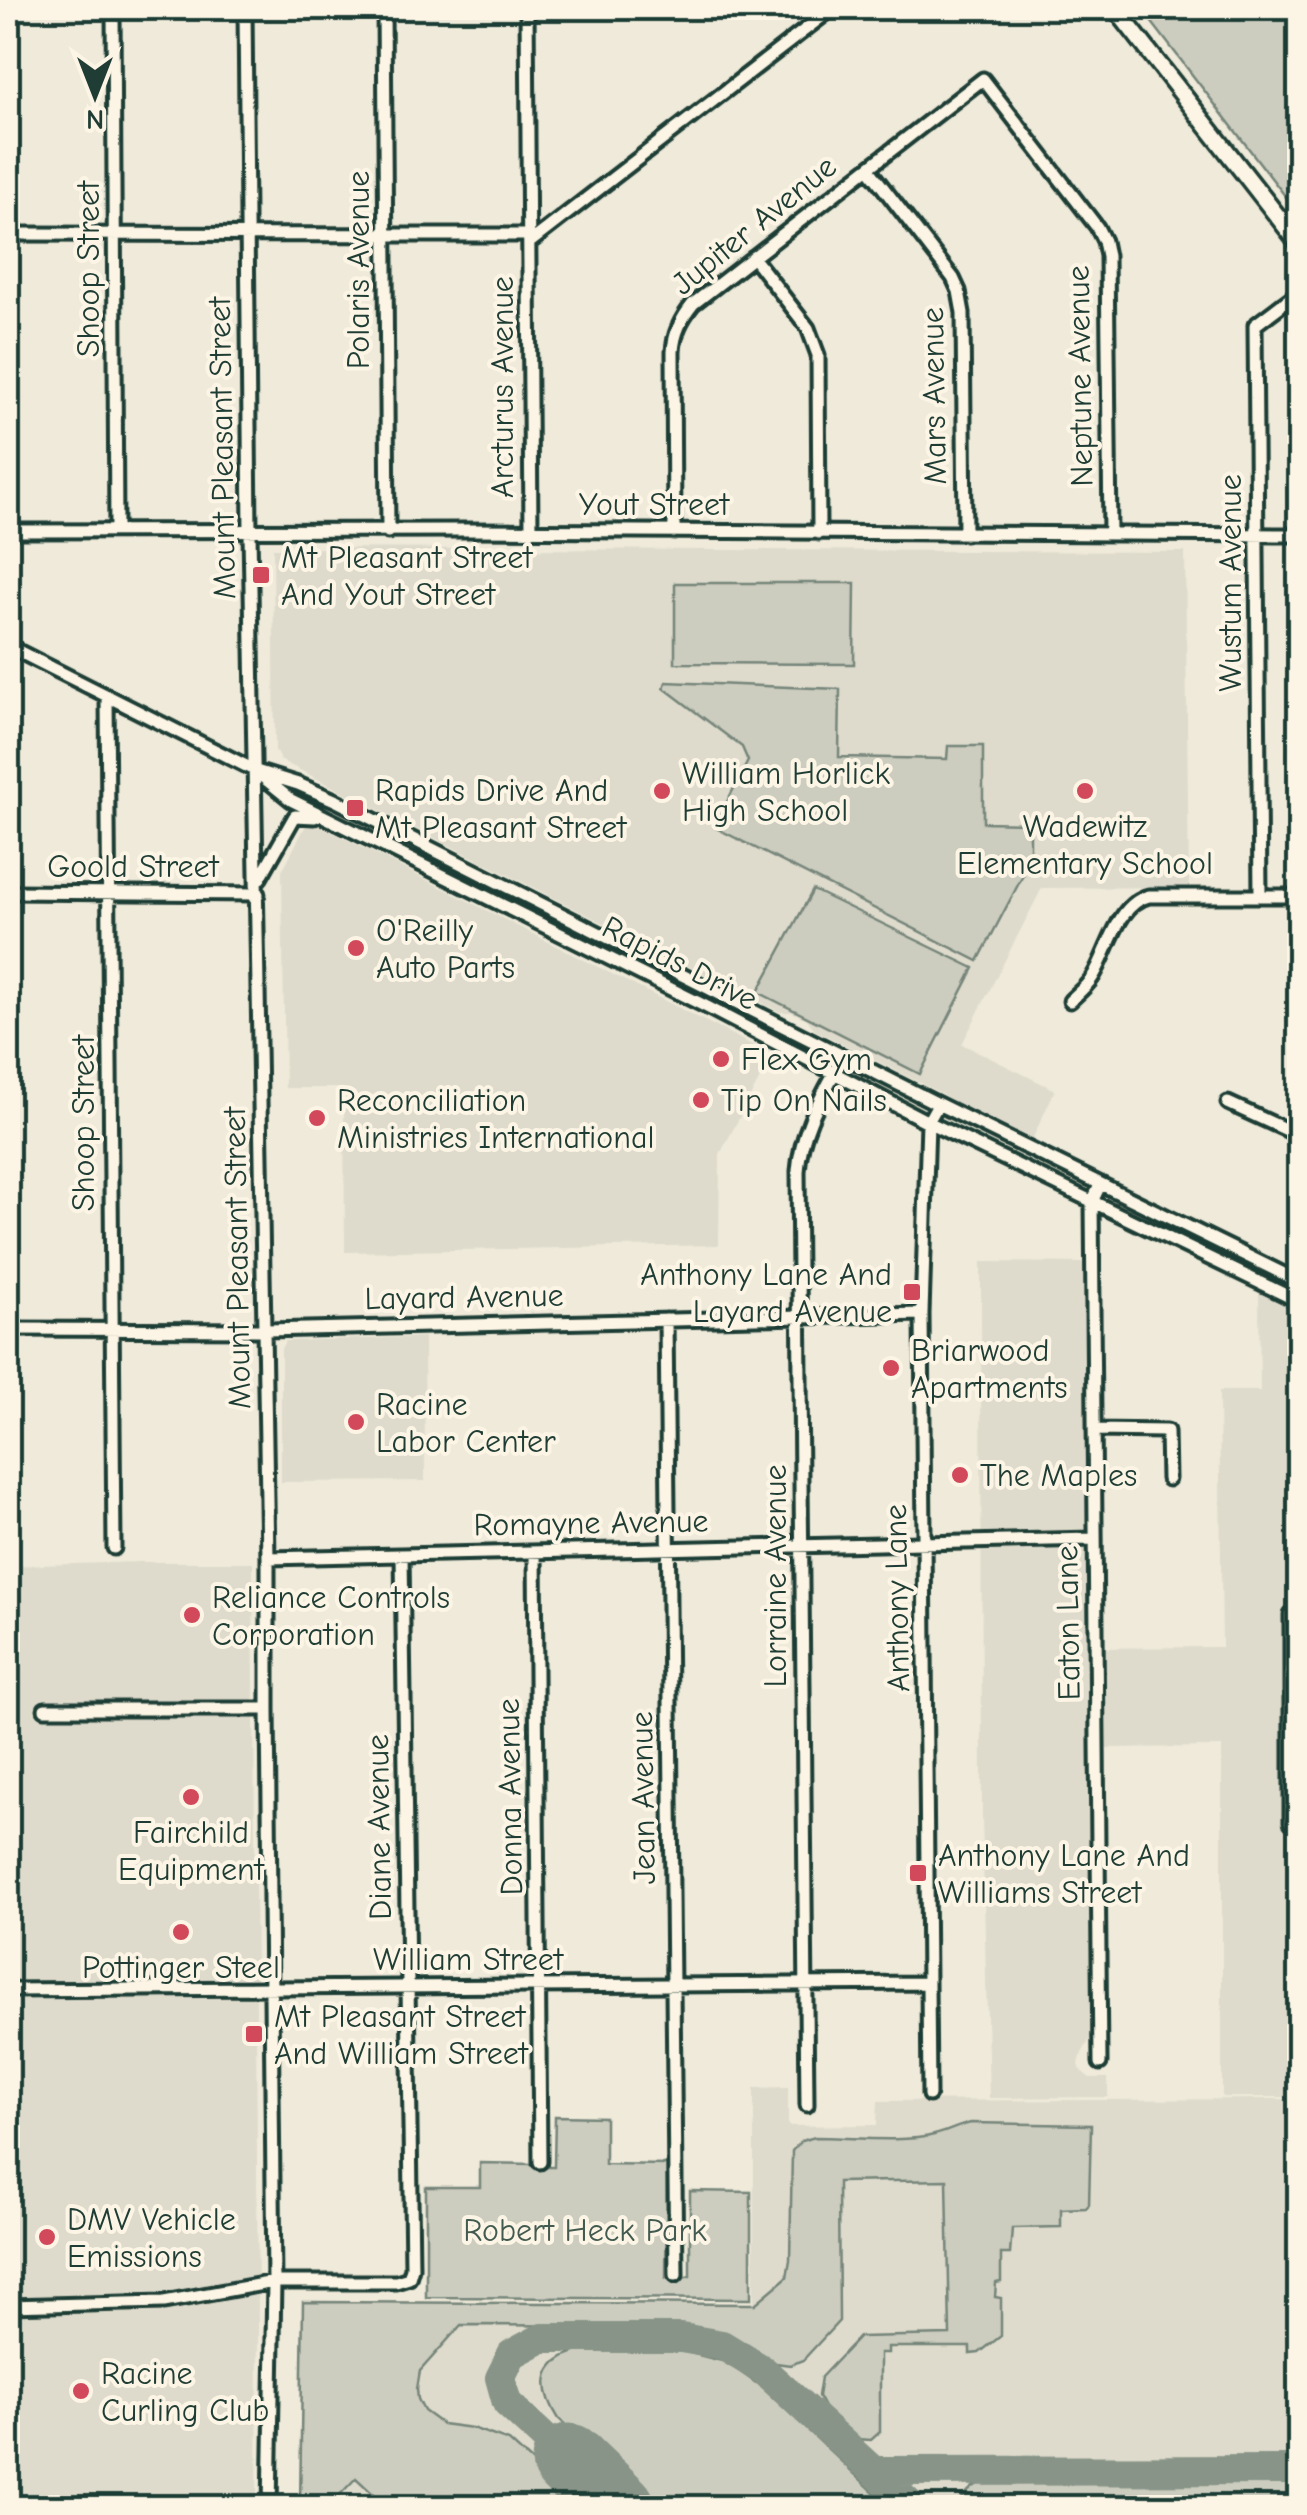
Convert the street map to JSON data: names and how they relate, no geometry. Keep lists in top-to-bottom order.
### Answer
{
  "streets": {
    "street": [
      "Jupiter Avenue",
      "Shoop Street",
      "Polaris Avenue",
      "Neptune Avenue",
      "Arcturus Avenue",
      "Mars Avenue",
      "Mount Pleasant Street",
      "Yout Street",
      "Wustum Avenue",
      "Goold Street",
      "Rapids Drive",
      "Layard Avenue",
      "Romayne Avenue",
      "Lorraine Avenue",
      "Anthony Lane",
      "Eaton Lane",
      "Donna Avenue",
      "Jean Avenue",
      "Diane Avenue",
      "William Street"
    ]
  },
  "crossings": [
    ["Jupiter Avenue", "Neptune Avenue"],
    ["Jupiter Avenue", "Mars Avenue"],
    ["Jupiter Avenue", "Yout Street"],
    ["Shoop Street", "Yout Street"],
    ["Shoop Street", "Goold Street"],
    ["Shoop Street", "Rapids Drive"],
    ["Shoop Street", "Layard Avenue"],
    ["Polaris Avenue", "Yout Street"],
    ["Neptune Avenue", "Yout Street"],
    ["Arcturus Avenue", "Yout Street"],
    ["Mars Avenue", "Yout Street"],
    ["Mount Pleasant Street", "Yout Street"],
    ["Mount Pleasant Street", "Goold Street"],
    ["Mount Pleasant Street", "Rapids Drive"],
    ["Mount Pleasant Street", "Layard Avenue"],
    ["Mount Pleasant Street", "Romayne Avenue"],
    ["Mount Pleasant Street", "Diane Avenue"],
    ["Mount Pleasant Street", "William Street"],
    ["Yout Street", "Wustum Avenue"],
    ["Rapids Drive", "Lorraine Avenue"],
    ["Rapids Drive", "Anthony Lane"],
    ["Rapids Drive", "Eaton Lane"],
    ["Layard Avenue", "Lorraine Avenue"],
    ["Layard Avenue", "Anthony Lane"],
    ["Layard Avenue", "Jean Avenue"],
    ["Romayne Avenue", "Lorraine Avenue"],
    ["Romayne Avenue", "Anthony Lane"],
    ["Romayne Avenue", "Eaton Lane"],
    ["Romayne Avenue", "Donna Avenue"],
    ["Romayne Avenue", "Jean Avenue"],
    ["Romayne Avenue", "Diane Avenue"],
    ["Lorraine Avenue", "William Street"],
    ["Anthony Lane", "William Street"],
    ["Donna Avenue", "William Street"],
    ["Jean Avenue", "William Street"],
    ["Diane Avenue", "William Street"]
  ],
  "parks": ["Robert Heck Park"],
  "places": {
    "transit": [
      "Mt Pleasant Street And Yout Street",
      "Rapids Drive And Mt Pleasant Street",
      "Anthony Lane And Layard Avenue",
      "Anthony Lane And Williams Street",
      "Mt Pleasant Street And William Street"
    ],
    "other": [
      "William Horlick High School",
      "Wadewitz Elementary School",
      "O'Reilly Auto Parts",
      "Flex Gym",
      "Tip On Nails",
      "Reconciliation Ministries International",
      "Briarwood Apartments",
      "Racine Labor Center",
      "The Maples",
      "Reliance Controls Corporation",
      "Fairchild Equipment",
      "Pottinger Steel",
      "DMV Vehicle Emissions",
      "Racine Curling Club"
    ]
  },
  "north": "bottom"
}
